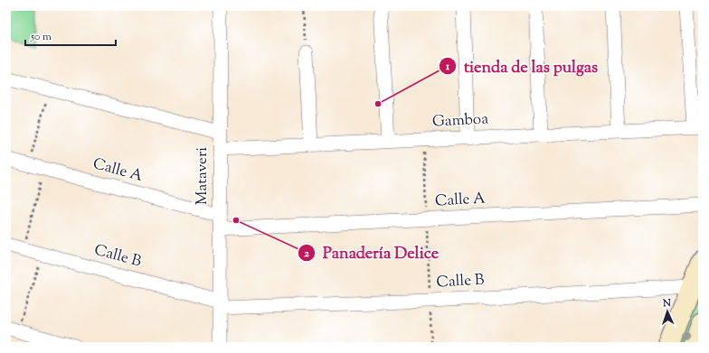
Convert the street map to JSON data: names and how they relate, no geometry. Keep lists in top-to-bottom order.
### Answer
{
  "streets": {
    "street": [
      "Gamboa",
      "Calle A",
      "Mataveri",
      "Calle B"
    ]
  },
  "crossings": [
    ["Gamboa", "Mataveri"],
    ["Calle A", "Mataveri"],
    ["Mataveri", "Calle B"]
  ],
  "places": ["tienda de las pulgas", "Panadería Delice"],
  "scale_bar": "50 m",
  "north": "top"
}
